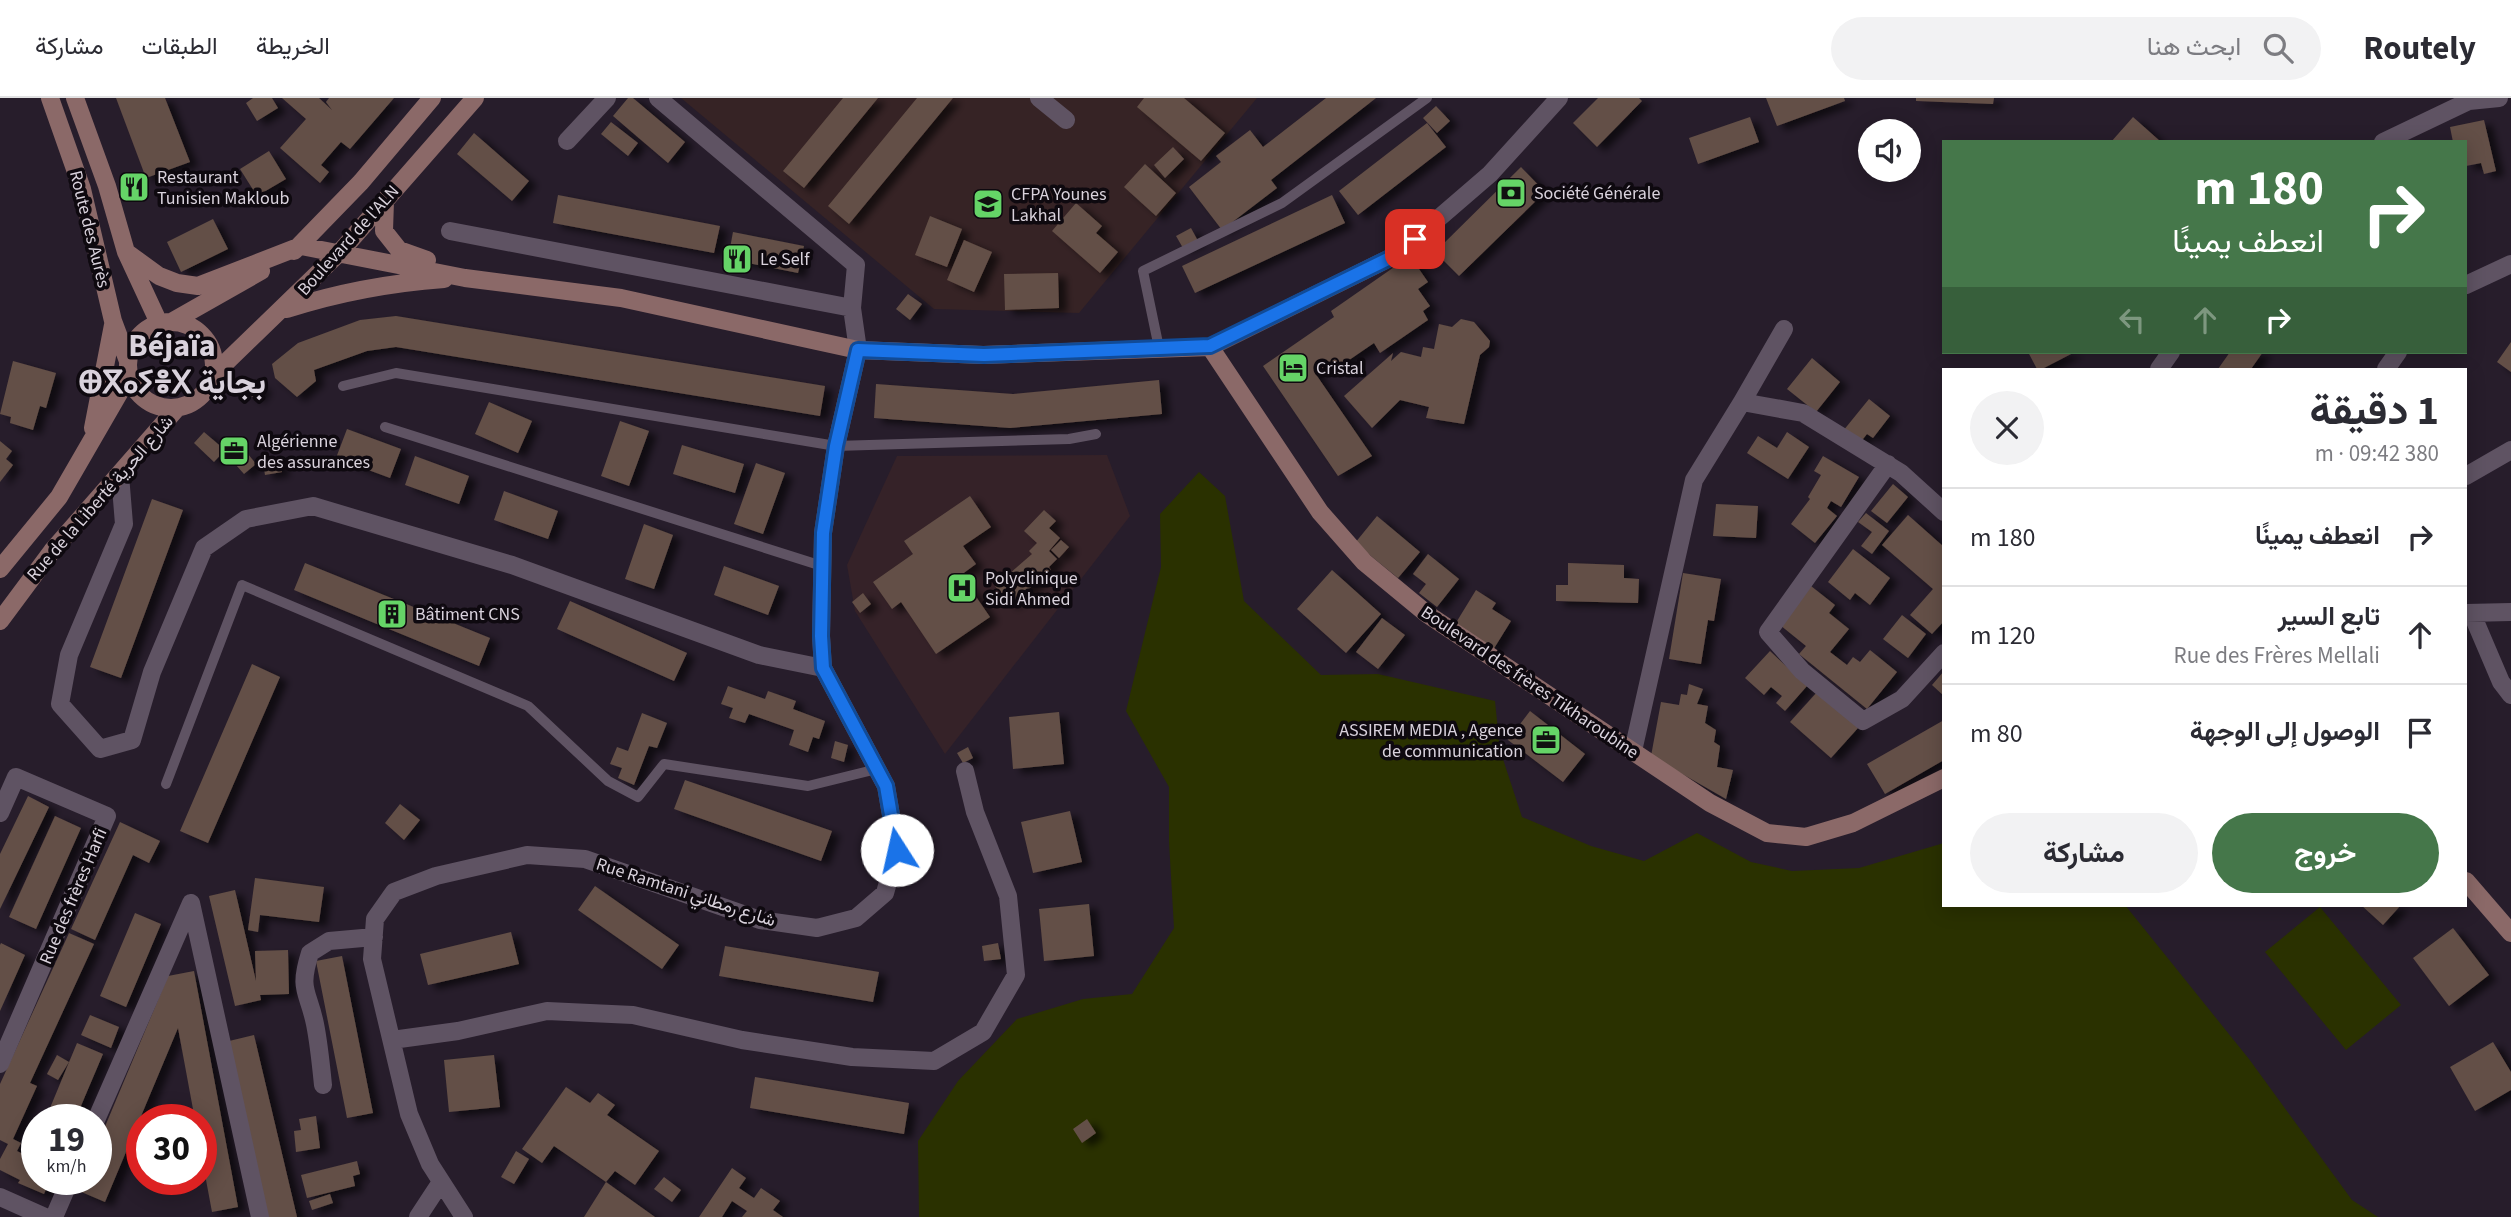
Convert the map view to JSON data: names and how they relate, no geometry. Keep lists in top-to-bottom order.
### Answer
{
  "streets": {
    "street": [
      "Route des Aurès",
      "Boulevard de l'ALN",
      "Rue de la Liberté شارع الحرية",
      "Boulevard des frères Tikharoubine",
      "Rue Ramtani شارع رمطاني",
      "Rue des frères Harfi"
    ]
  },
  "crossings": [
    ["Route des Aurès", "Boulevard de l'ALN"],
    ["Route des Aurès", "Rue de la Liberté شارع الحرية"],
    ["Boulevard de l'ALN", "Rue de la Liberté شارع الحرية"]
  ],
  "districts": ["Béjaïa ⴲⴳⴰⵢⴻⵝ بجاية"],
  "places": {
    "restaurant": ["Restaurant Tunisien Makloub", "Le Self"],
    "bank": ["Société Générale"],
    "school or university": ["CFPA Younes Lakhal"],
    "hotel": ["Cristal"],
    "office": ["Algérienne des assurances", "ASSIREM MEDIA , Agence de communication"],
    "hospital": ["Polyclinique Sidi Ahmed"],
    "building": ["Bâtiment CNS"]
  },
  "page": {
    "header": "Routely",
    "search": "ابحث هنا",
    "nav": ["الخريطة", "الطبقات", "مشاركة"],
    "turn": ["180 m", "انعطف يمينًا"],
    "heading": ["1 دقيقة", "380 m · 09:42"],
    "list": [
      {
        "name": "انعطف يمينًا",
        "value": "180 m"
      },
      {
        "name": "تابع السير",
        "note": "Rue des Frères Mellali",
        "value": "120 m"
      },
      {
        "name": "الوصول إلى الوجهة",
        "value": "80 m"
      }
    ],
    "buttons": ["خروج", "مشاركة"],
    "speed": "19 km/h",
    "limit": "30"
  }
}
